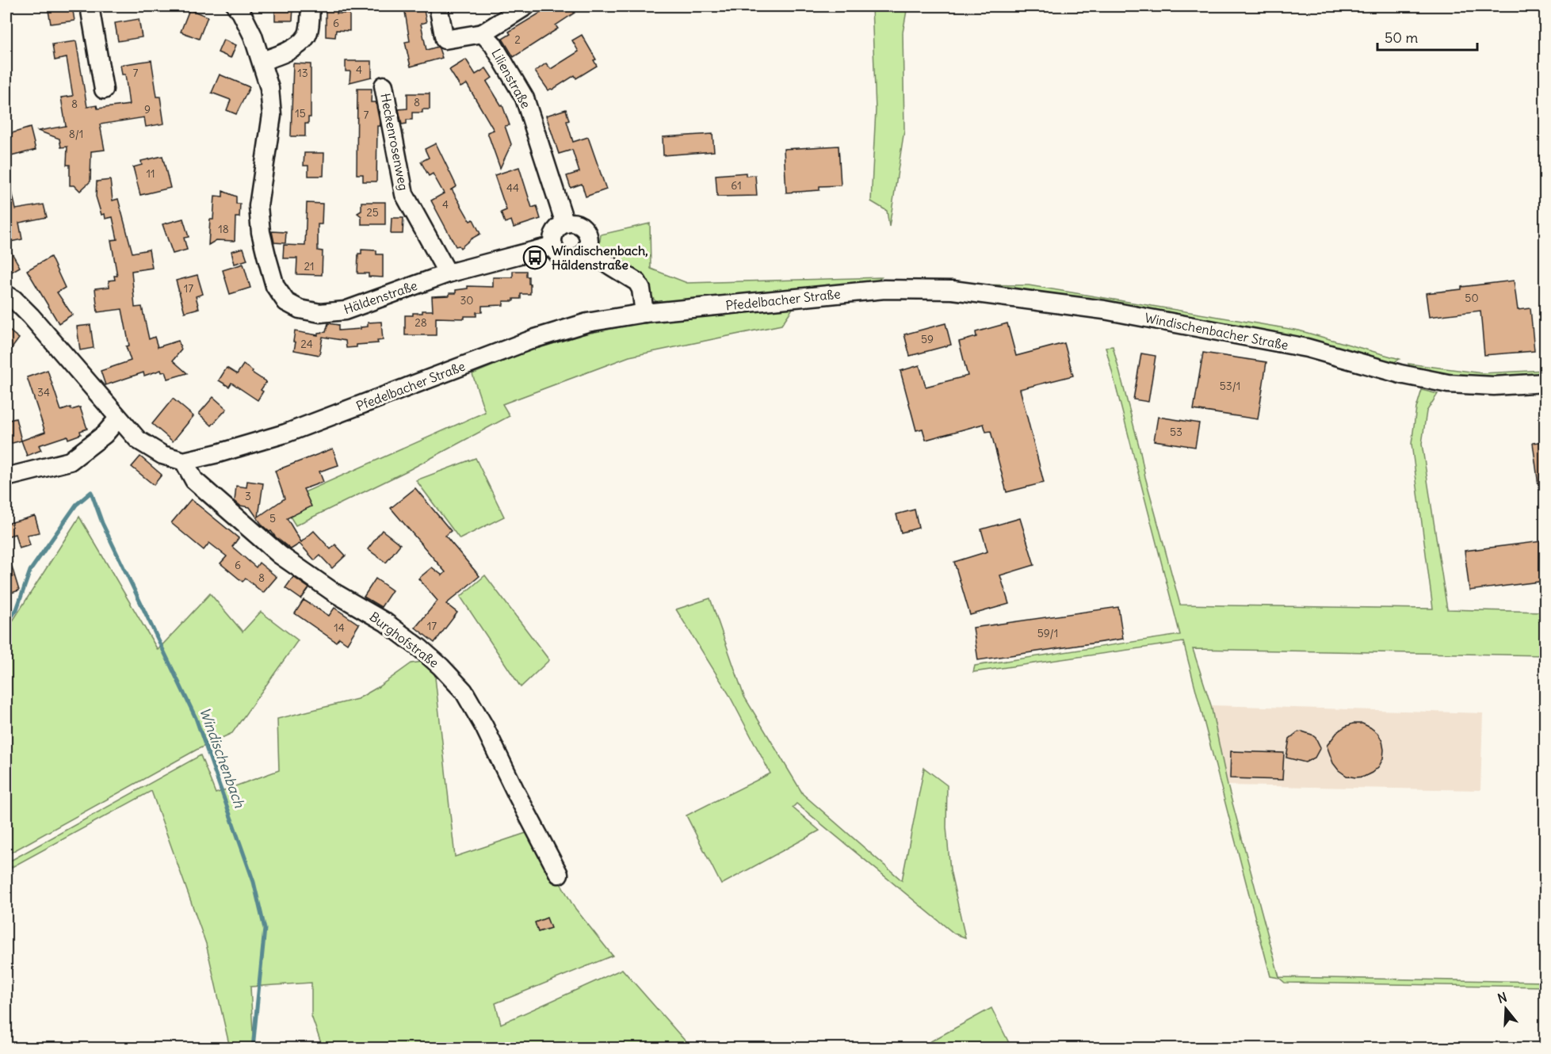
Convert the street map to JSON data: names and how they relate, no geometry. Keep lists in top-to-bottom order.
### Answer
{
  "streets": {
    "street": [
      "Lilienstraße",
      "Heckenrosenweg",
      "Häldenstraße",
      "Pfedelbacher Straße",
      "Windischenbacher Straße",
      "Burghofstraße"
    ]
  },
  "crossings": [
    ["Lilienstraße", "Häldenstraße"],
    ["Heckenrosenweg", "Häldenstraße"],
    ["Pfedelbacher Straße", "Windischenbacher Straße"],
    ["Pfedelbacher Straße", "Burghofstraße"]
  ],
  "water": ["Windischenbach"],
  "places": {
    "bus stop": ["Windischenbach, Häldenstraße"]
  },
  "house_numbers": [
    "6",
    "2",
    "4",
    "7",
    "13",
    "8",
    "8",
    "9",
    "15",
    "7",
    "8/1",
    "11",
    "61",
    "44",
    "4",
    "25",
    "18",
    "21",
    "17",
    "50",
    "30",
    "28",
    "59",
    "24",
    "53/1",
    "34",
    "53",
    "3",
    "5",
    "6",
    "8",
    "17",
    "14",
    "59/1"
  ],
  "scale_bar": "50 m",
  "north": "top"
}
